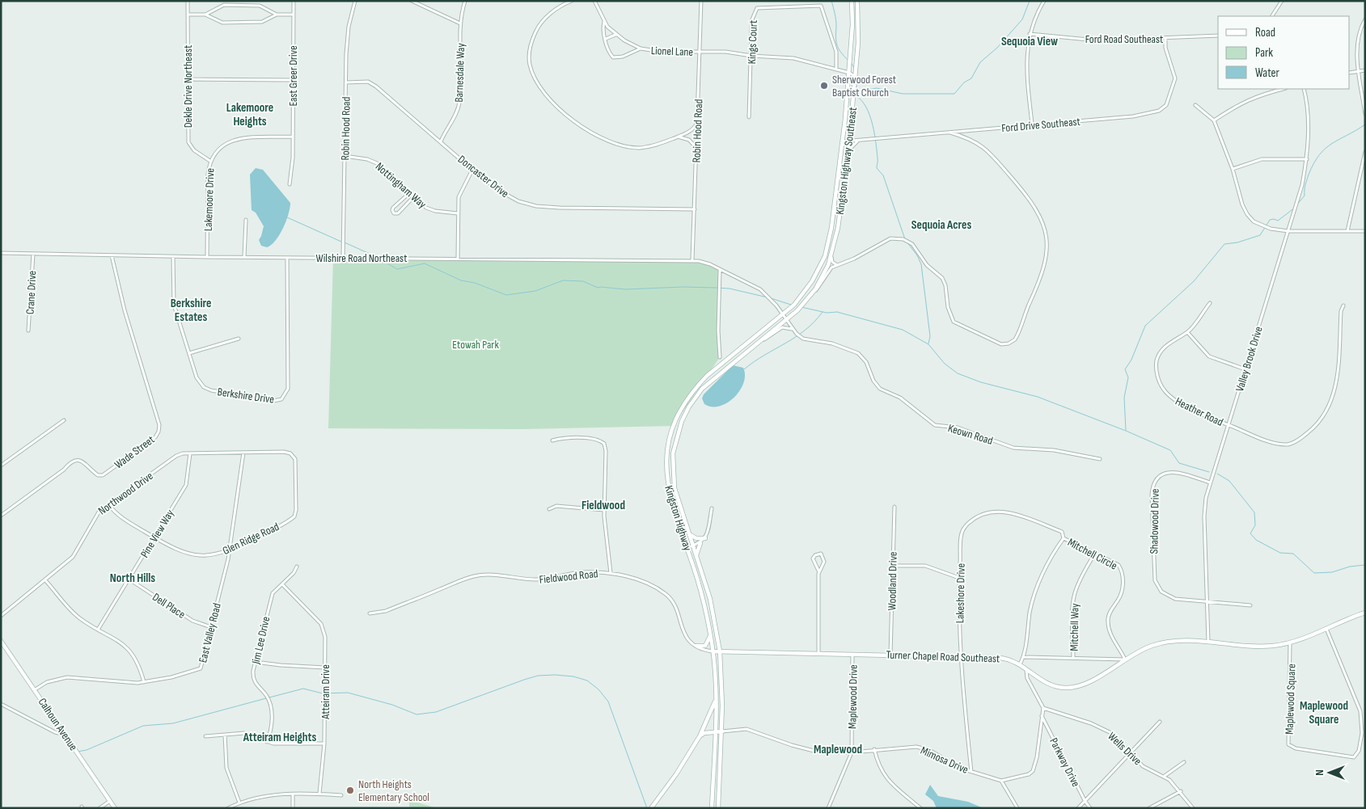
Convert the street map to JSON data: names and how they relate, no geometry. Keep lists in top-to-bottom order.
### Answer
{
  "streets": {
    "main road": [
      "Kingston Highway Southeast",
      "Kingston Highway",
      "Turner Chapel Road Southeast",
      "Calhoun Avenue"
    ],
    "street": [
      "Ford Road Southeast",
      "Kings Court",
      "Lionel Lane",
      "Barnesdale Way",
      "East Greer Drive",
      "Dekle Drive Northeast",
      "Ford Drive Southeast",
      "Robin Hood Road",
      "Doncaster Drive",
      "Nottingham Way",
      "Lakemoore Drive",
      "Wilshire Road Northeast",
      "Crane Drive",
      "Valley Brook Drive",
      "Berkshire Drive",
      "Heather Road",
      "Keown Road",
      "Wade Street",
      "Northwood Drive",
      "Shadowood Drive",
      "Pine View Way",
      "Glen Ridge Road",
      "Mitchell Circle",
      "Fieldwood Road",
      "Woodland Drive",
      "Lakeshore Drive",
      "Dell Place",
      "Mitchell Way",
      "East Valley Road",
      "Jim Lee Drive",
      "Atteiram Drive",
      "Maplewood Drive",
      "Maplewood Square",
      "Wells Drive",
      "Mimosa Drive",
      "Parkway Drive"
    ]
  },
  "crossings": [
    ["Ford Road Southeast", "Ford Drive Southeast"],
    ["Kings Court", "Lionel Lane"],
    ["Lionel Lane", "Robin Hood Road"],
    ["Lionel Lane", "Kingston Highway Southeast"],
    ["Lionel Lane", "Kingston Highway"],
    ["Barnesdale Way", "Doncaster Drive"],
    ["East Greer Drive", "Lakemoore Drive"],
    ["Dekle Drive Northeast", "Lakemoore Drive"],
    ["Ford Drive Southeast", "Kingston Highway Southeast"],
    ["Ford Drive Southeast", "Kingston Highway"],
    ["Robin Hood Road", "Doncaster Drive"],
    ["Robin Hood Road", "Nottingham Way"],
    ["Robin Hood Road", "Wilshire Road Northeast"],
    ["Kingston Highway Southeast", "Kingston Highway"],
    ["Lakemoore Drive", "Wilshire Road Northeast"],
    ["Wilshire Road Northeast", "Crane Drive"],
    ["Wilshire Road Northeast", "Berkshire Drive"],
    ["Wilshire Road Northeast", "Keown Road"],
    ["Wilshire Road Northeast", "Wade Street"],
    ["Wilshire Road Northeast", "Kingston Highway"],
    ["Valley Brook Drive", "Heather Road"],
    ["Valley Brook Drive", "Shadowood Drive"],
    ["Valley Brook Drive", "Turner Chapel Road Southeast"],
    ["Keown Road", "Kingston Highway"],
    ["Northwood Drive", "Pine View Way"],
    ["Northwood Drive", "Glen Ridge Road"],
    ["Northwood Drive", "East Valley Road"],
    ["Kingston Highway", "Fieldwood Road"],
    ["Kingston Highway", "Turner Chapel Road Southeast"],
    ["Pine View Way", "Glen Ridge Road"],
    ["Pine View Way", "Dell Place"],
    ["Glen Ridge Road", "East Valley Road"],
    ["Mitchell Circle", "Lakeshore Drive"],
    ["Mitchell Circle", "Mitchell Way"],
    ["Mitchell Circle", "Turner Chapel Road Southeast"],
    ["Fieldwood Road", "Turner Chapel Road Southeast"],
    ["Woodland Drive", "Turner Chapel Road Southeast"],
    ["Lakeshore Drive", "Turner Chapel Road Southeast"],
    ["Lakeshore Drive", "Mimosa Drive"],
    ["Dell Place", "East Valley Road"],
    ["East Valley Road", "Calhoun Avenue"],
    ["Jim Lee Drive", "Atteiram Drive"],
    ["Turner Chapel Road Southeast", "Maplewood Drive"],
    ["Turner Chapel Road Southeast", "Maplewood Square"],
    ["Maplewood Drive", "Mimosa Drive"],
    ["Wells Drive", "Mimosa Drive"],
    ["Mimosa Drive", "Parkway Drive"]
  ],
  "districts": [
    "Sequoia View",
    "Lakemoore Heights",
    "Sequoia Acres",
    "Berkshire Estates",
    "Fieldwood",
    "North Hills",
    "Maplewood Square",
    "Atteiram Heights",
    "Maplewood"
  ],
  "parks": ["Etowah Park"],
  "places": ["Sherwood Forest Baptist Church", "North Heights Elementary School"],
  "legend": ["Road", "Park", "Water"],
  "north": "left"
}
